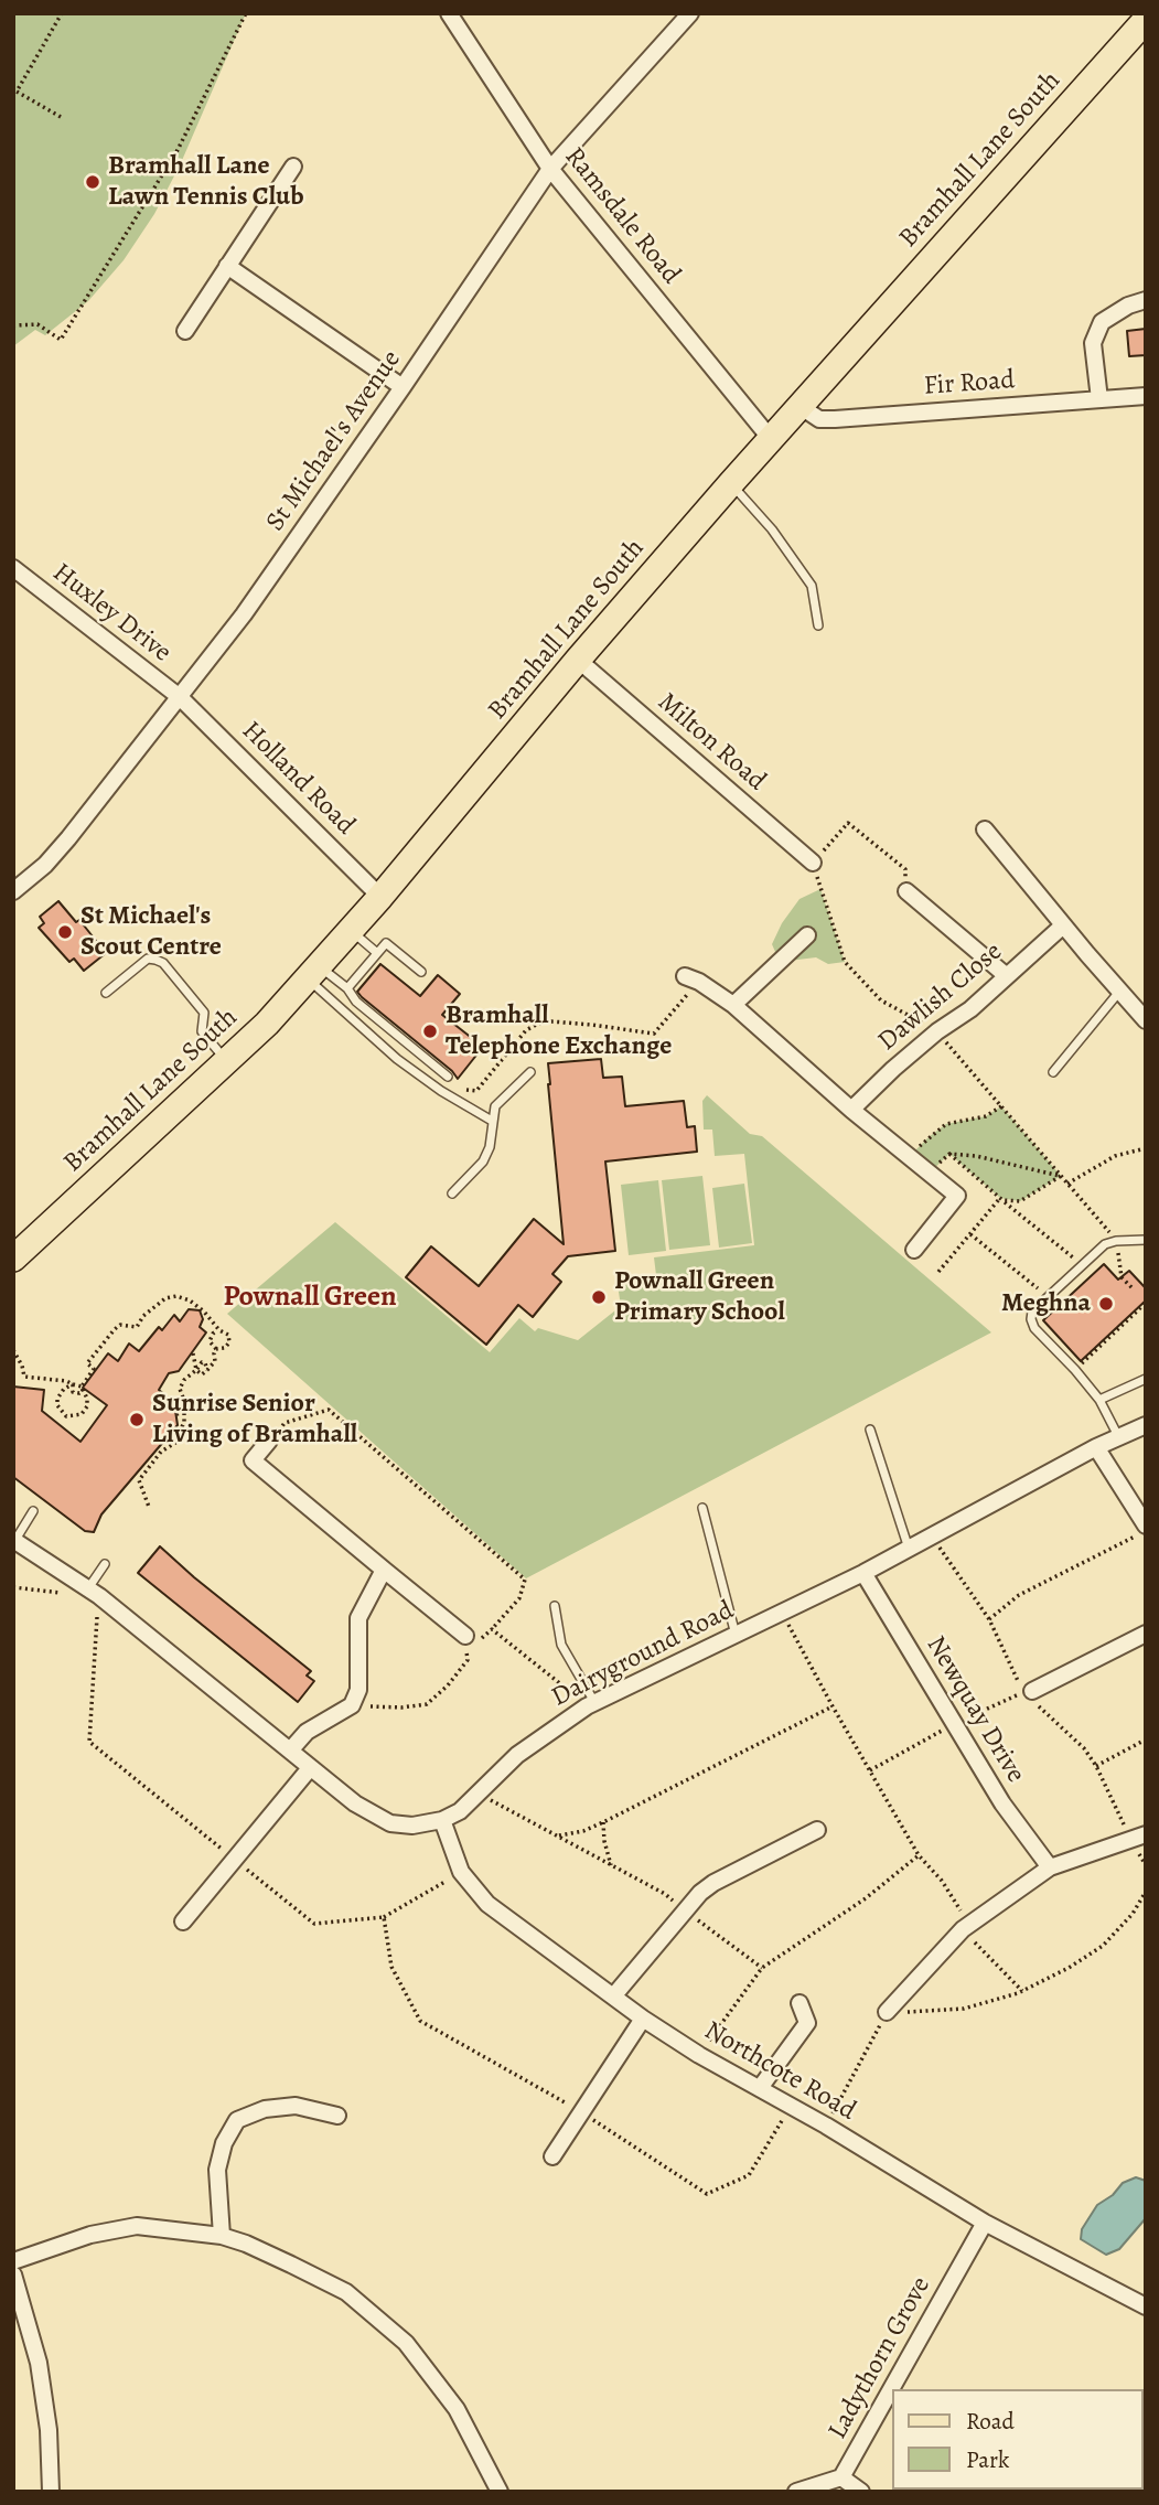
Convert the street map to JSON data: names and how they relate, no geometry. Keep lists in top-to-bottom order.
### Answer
{
  "streets": {
    "main road": ["Bramhall Lane South"],
    "street": [
      "Ramsdale Road",
      "Fir Road",
      "St Michael's Avenue",
      "Huxley Drive",
      "Milton Road",
      "Holland Road",
      "Dawlish Close",
      "Dairyground Road",
      "Newquay Drive",
      "Northcote Road",
      "Ladythorn Grove"
    ]
  },
  "crossings": [
    ["Bramhall Lane South", "Ramsdale Road"],
    ["Bramhall Lane South", "Fir Road"],
    ["Bramhall Lane South", "Milton Road"],
    ["Bramhall Lane South", "Holland Road"],
    ["Ramsdale Road", "St Michael's Avenue"],
    ["St Michael's Avenue", "Huxley Drive"],
    ["St Michael's Avenue", "Holland Road"],
    ["Huxley Drive", "Holland Road"],
    ["Dairyground Road", "Newquay Drive"],
    ["Dairyground Road", "Northcote Road"],
    ["Northcote Road", "Ladythorn Grove"]
  ],
  "districts": ["Pownall Green"],
  "places": [
    "Bramhall Lane Lawn Tennis Club",
    "St Michael's Scout Centre",
    "Bramhall Telephone Exchange",
    "Pownall Green Primary School",
    "Meghna",
    "Sunrise Senior Living of Bramhall"
  ],
  "legend": ["Road", "Park"]
}
